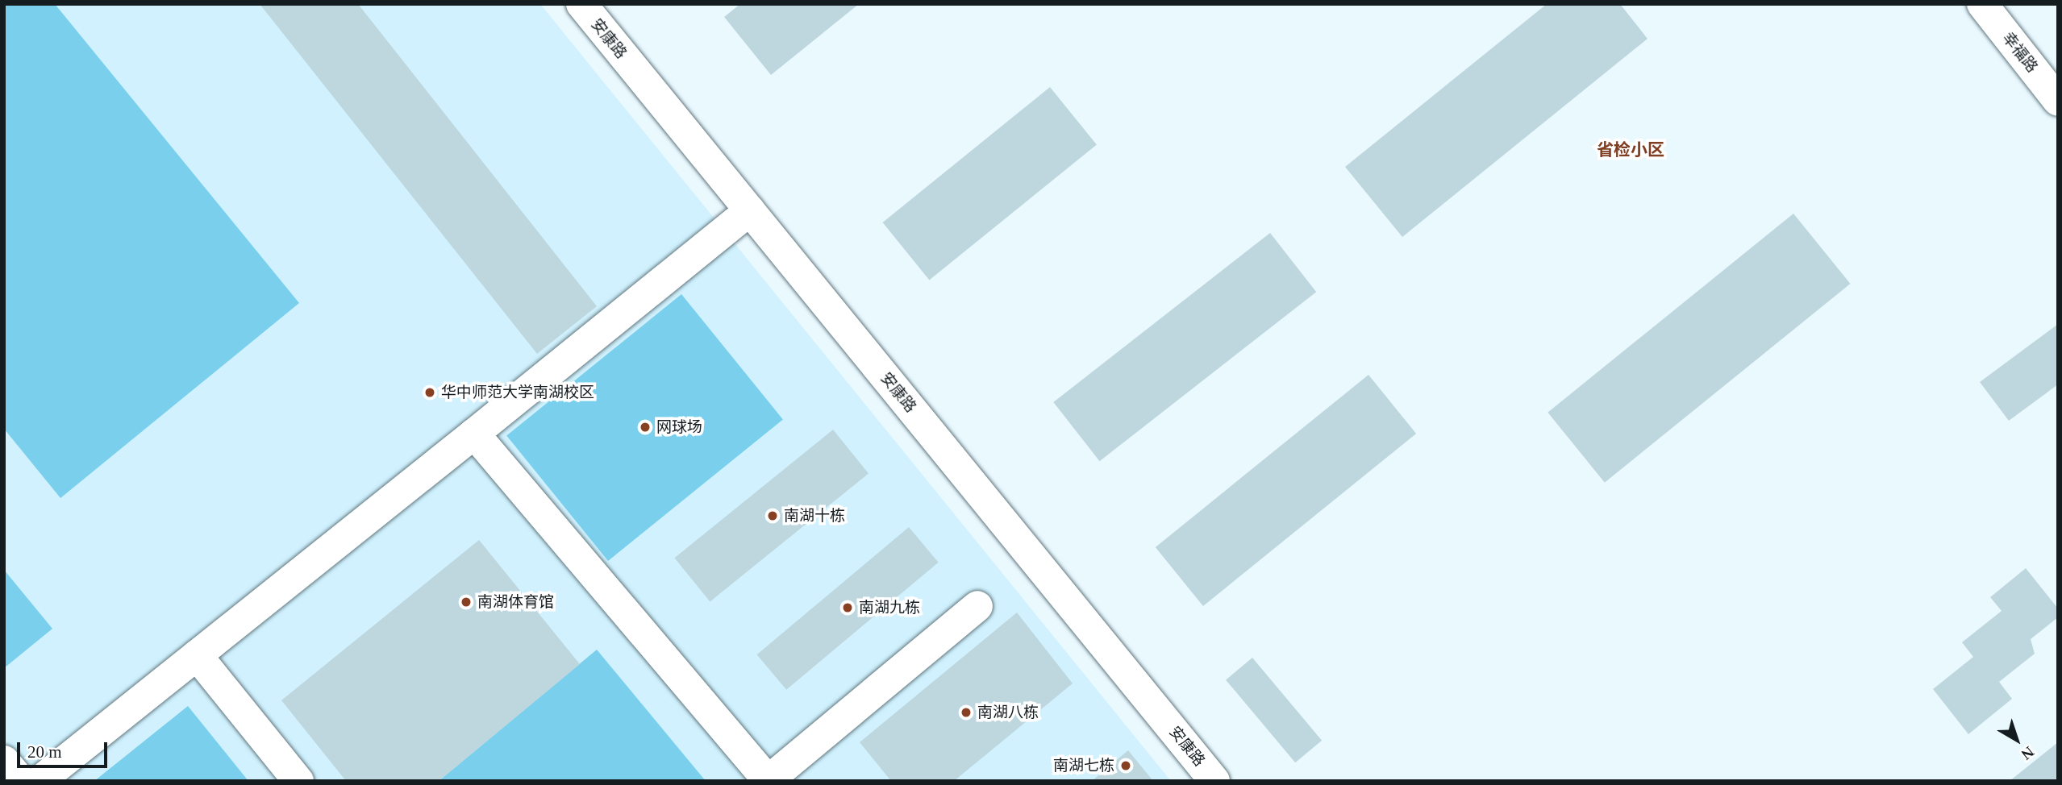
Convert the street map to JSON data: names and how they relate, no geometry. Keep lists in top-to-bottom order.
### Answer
{
  "streets": {
    "street": ["安康路", "幸福路"]
  },
  "districts": ["省检小区"],
  "places": [
    "华中师范大学南湖校区",
    "网球场",
    "南湖十栋",
    "南湖体育馆",
    "南湖九栋",
    "南湖八栋",
    "南湖七栋"
  ],
  "scale_bar": "20 m",
  "north": "bottom right"
}
